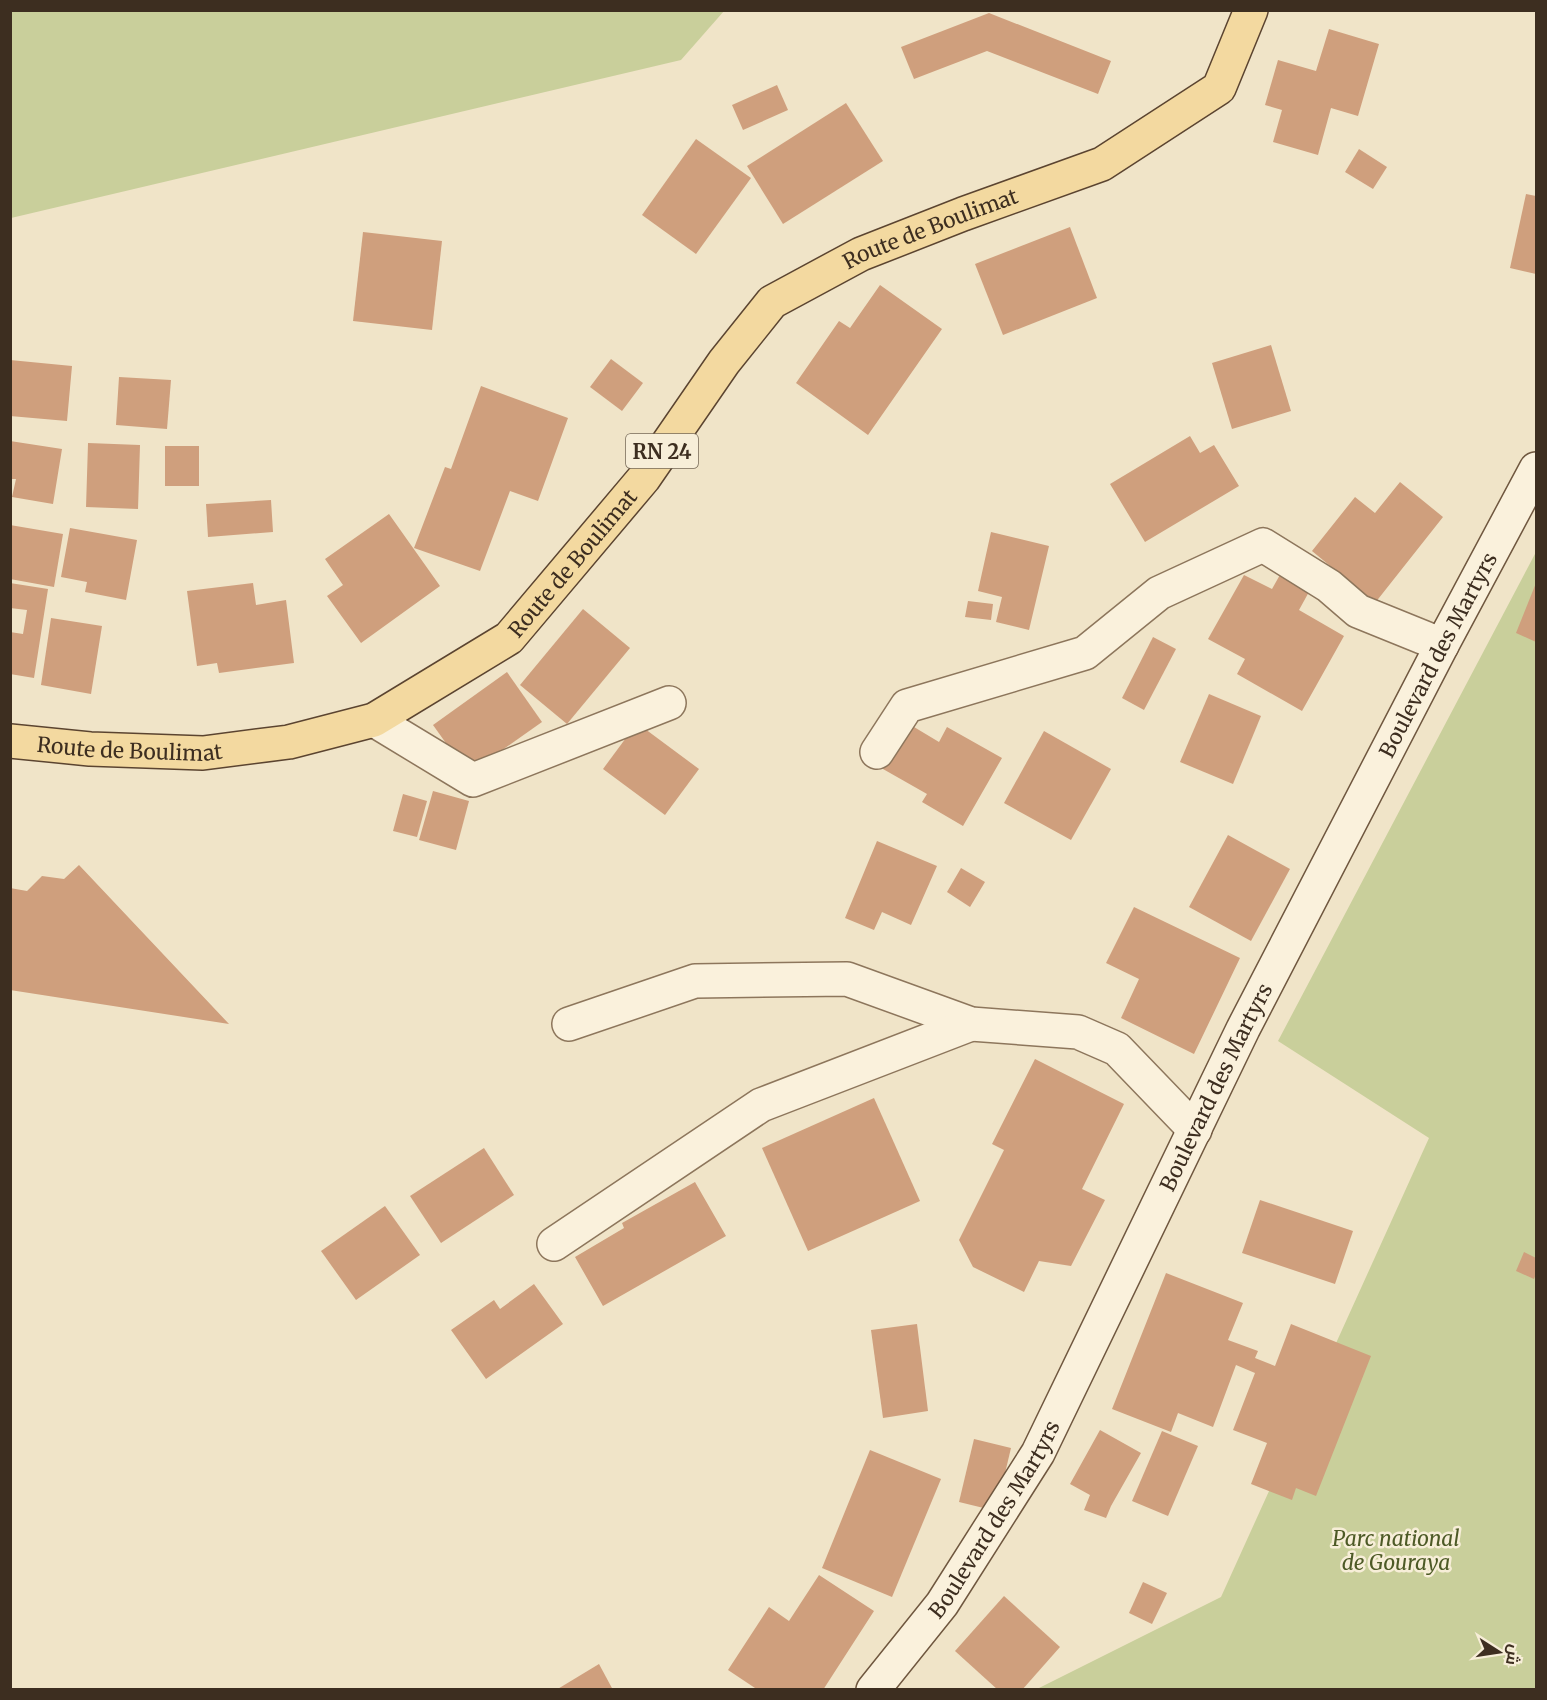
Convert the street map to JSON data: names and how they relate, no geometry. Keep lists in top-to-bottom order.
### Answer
{
  "streets": {
    "main road": ["Route de Boulimat", "RN 24"],
    "street": ["Boulevard des Martyrs"]
  },
  "parks": ["Parc national de Gouraya"],
  "north": "right"
}
